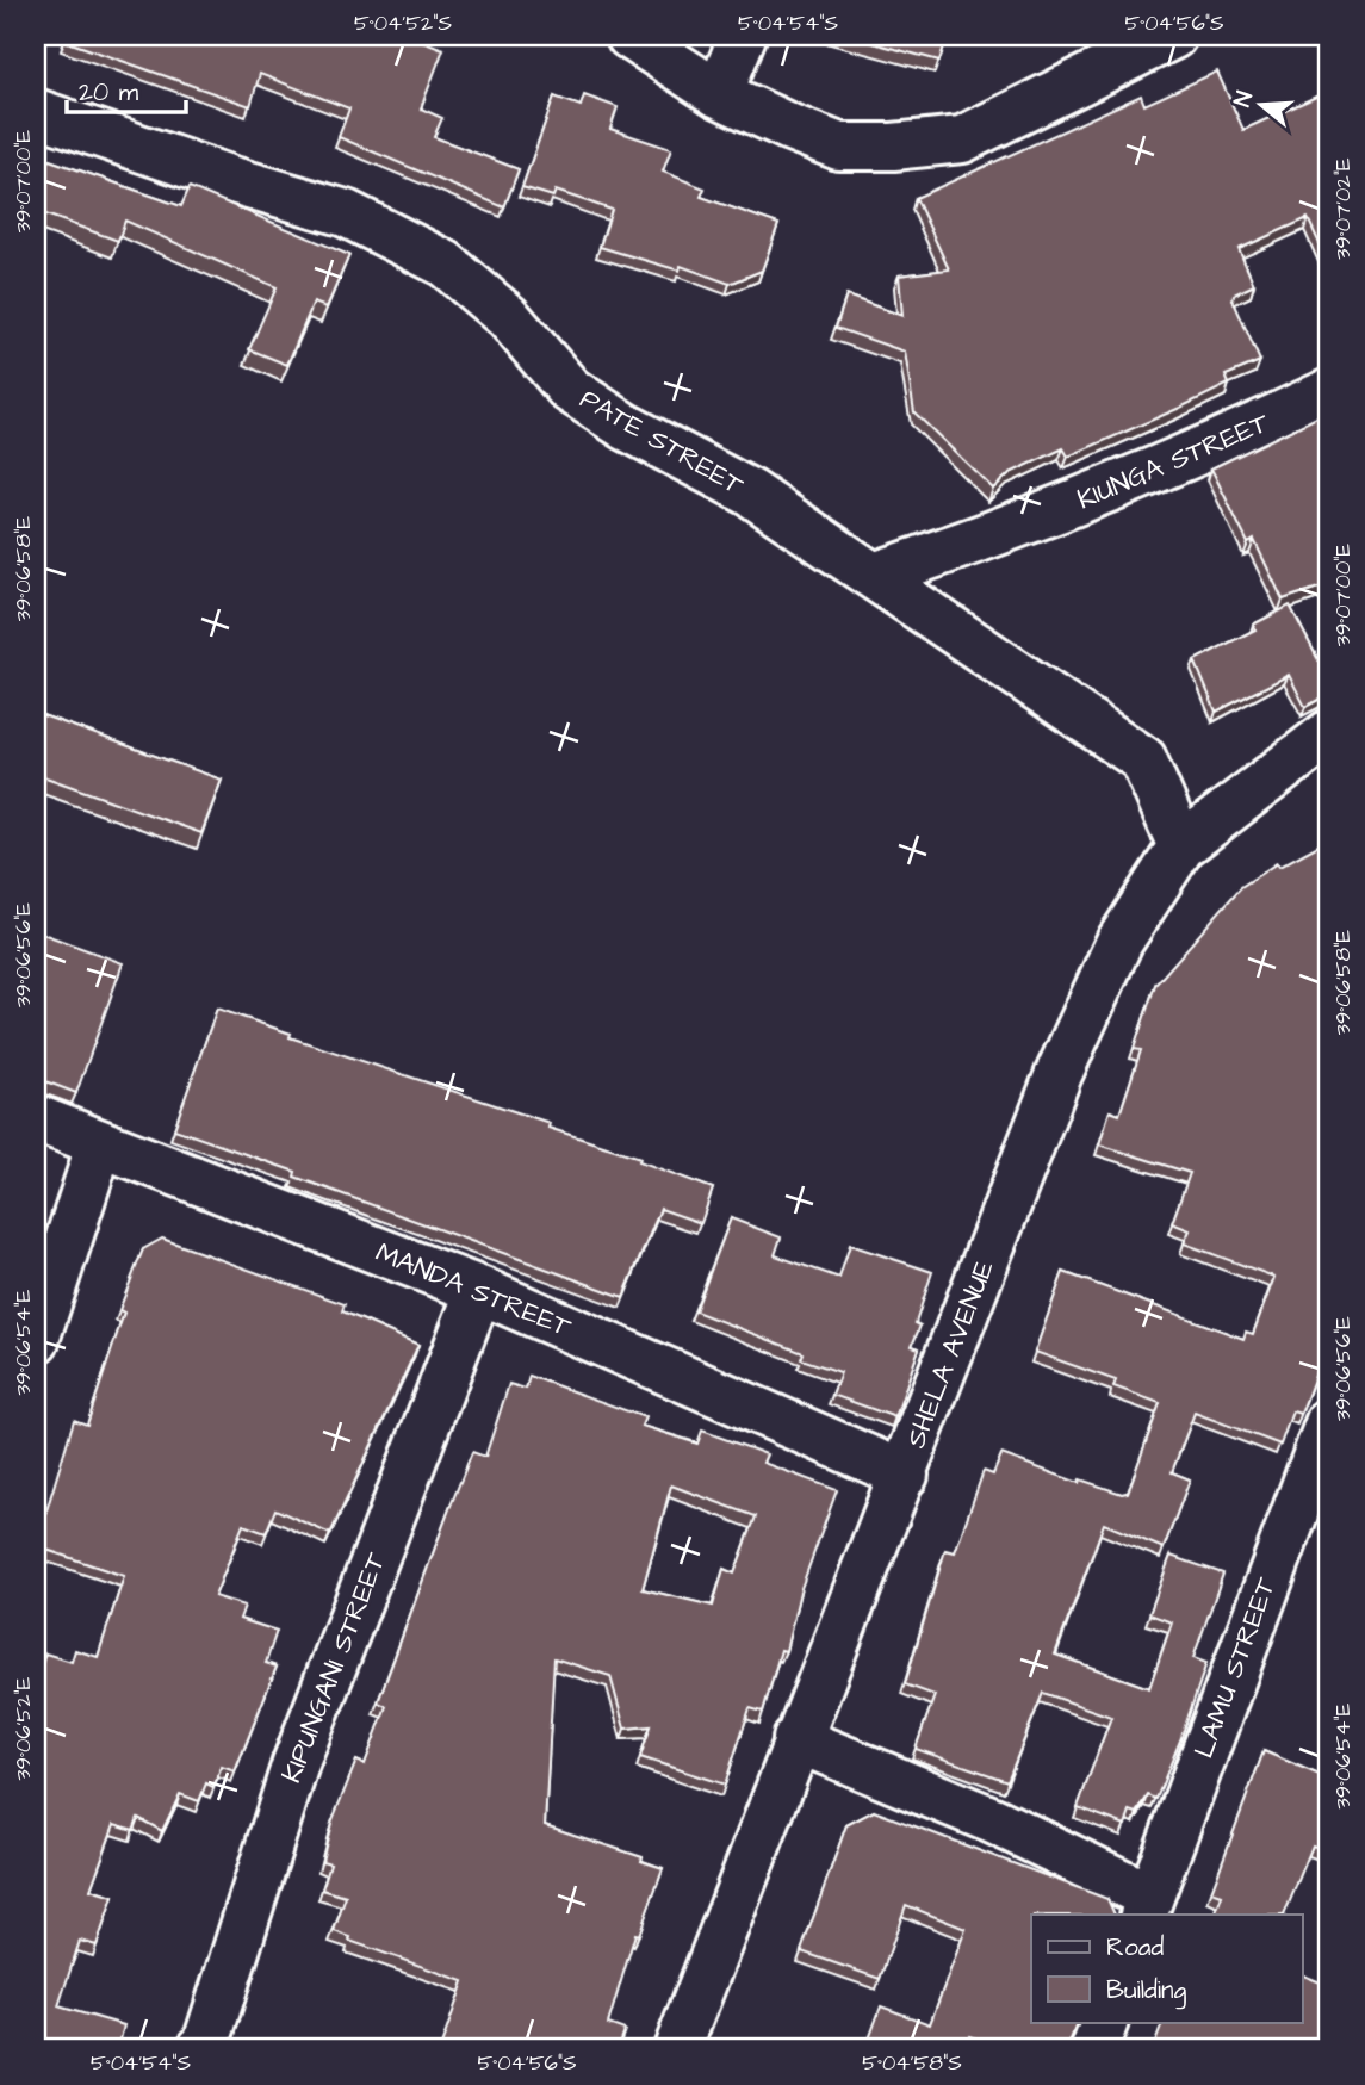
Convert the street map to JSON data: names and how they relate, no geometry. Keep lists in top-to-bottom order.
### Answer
{
  "streets": {
    "street": [
      "PATE STREET",
      "KIUNGA STREET",
      "MANDA STREET",
      "SHELA AVENUE",
      "KIPUNGANI STREET",
      "LAMU STREET"
    ]
  },
  "crossings": [
    ["PATE STREET", "KIUNGA STREET"],
    ["PATE STREET", "SHELA AVENUE"],
    ["MANDA STREET", "SHELA AVENUE"],
    ["MANDA STREET", "KIPUNGANI STREET"]
  ],
  "legend": ["Road", "Building"],
  "scale_bar": "20 m",
  "north": "left",
  "coordinates": [
    "5°04'52\"S",
    "5°04'54\"S",
    "5°04'56\"S",
    "39°07'00\"E",
    "39°07'02\"E",
    "39°06'58\"E",
    "39°06'56\"E",
    "39°06'54\"E",
    "39°06'52\"E",
    "5°04'58\"S"
  ]
}
